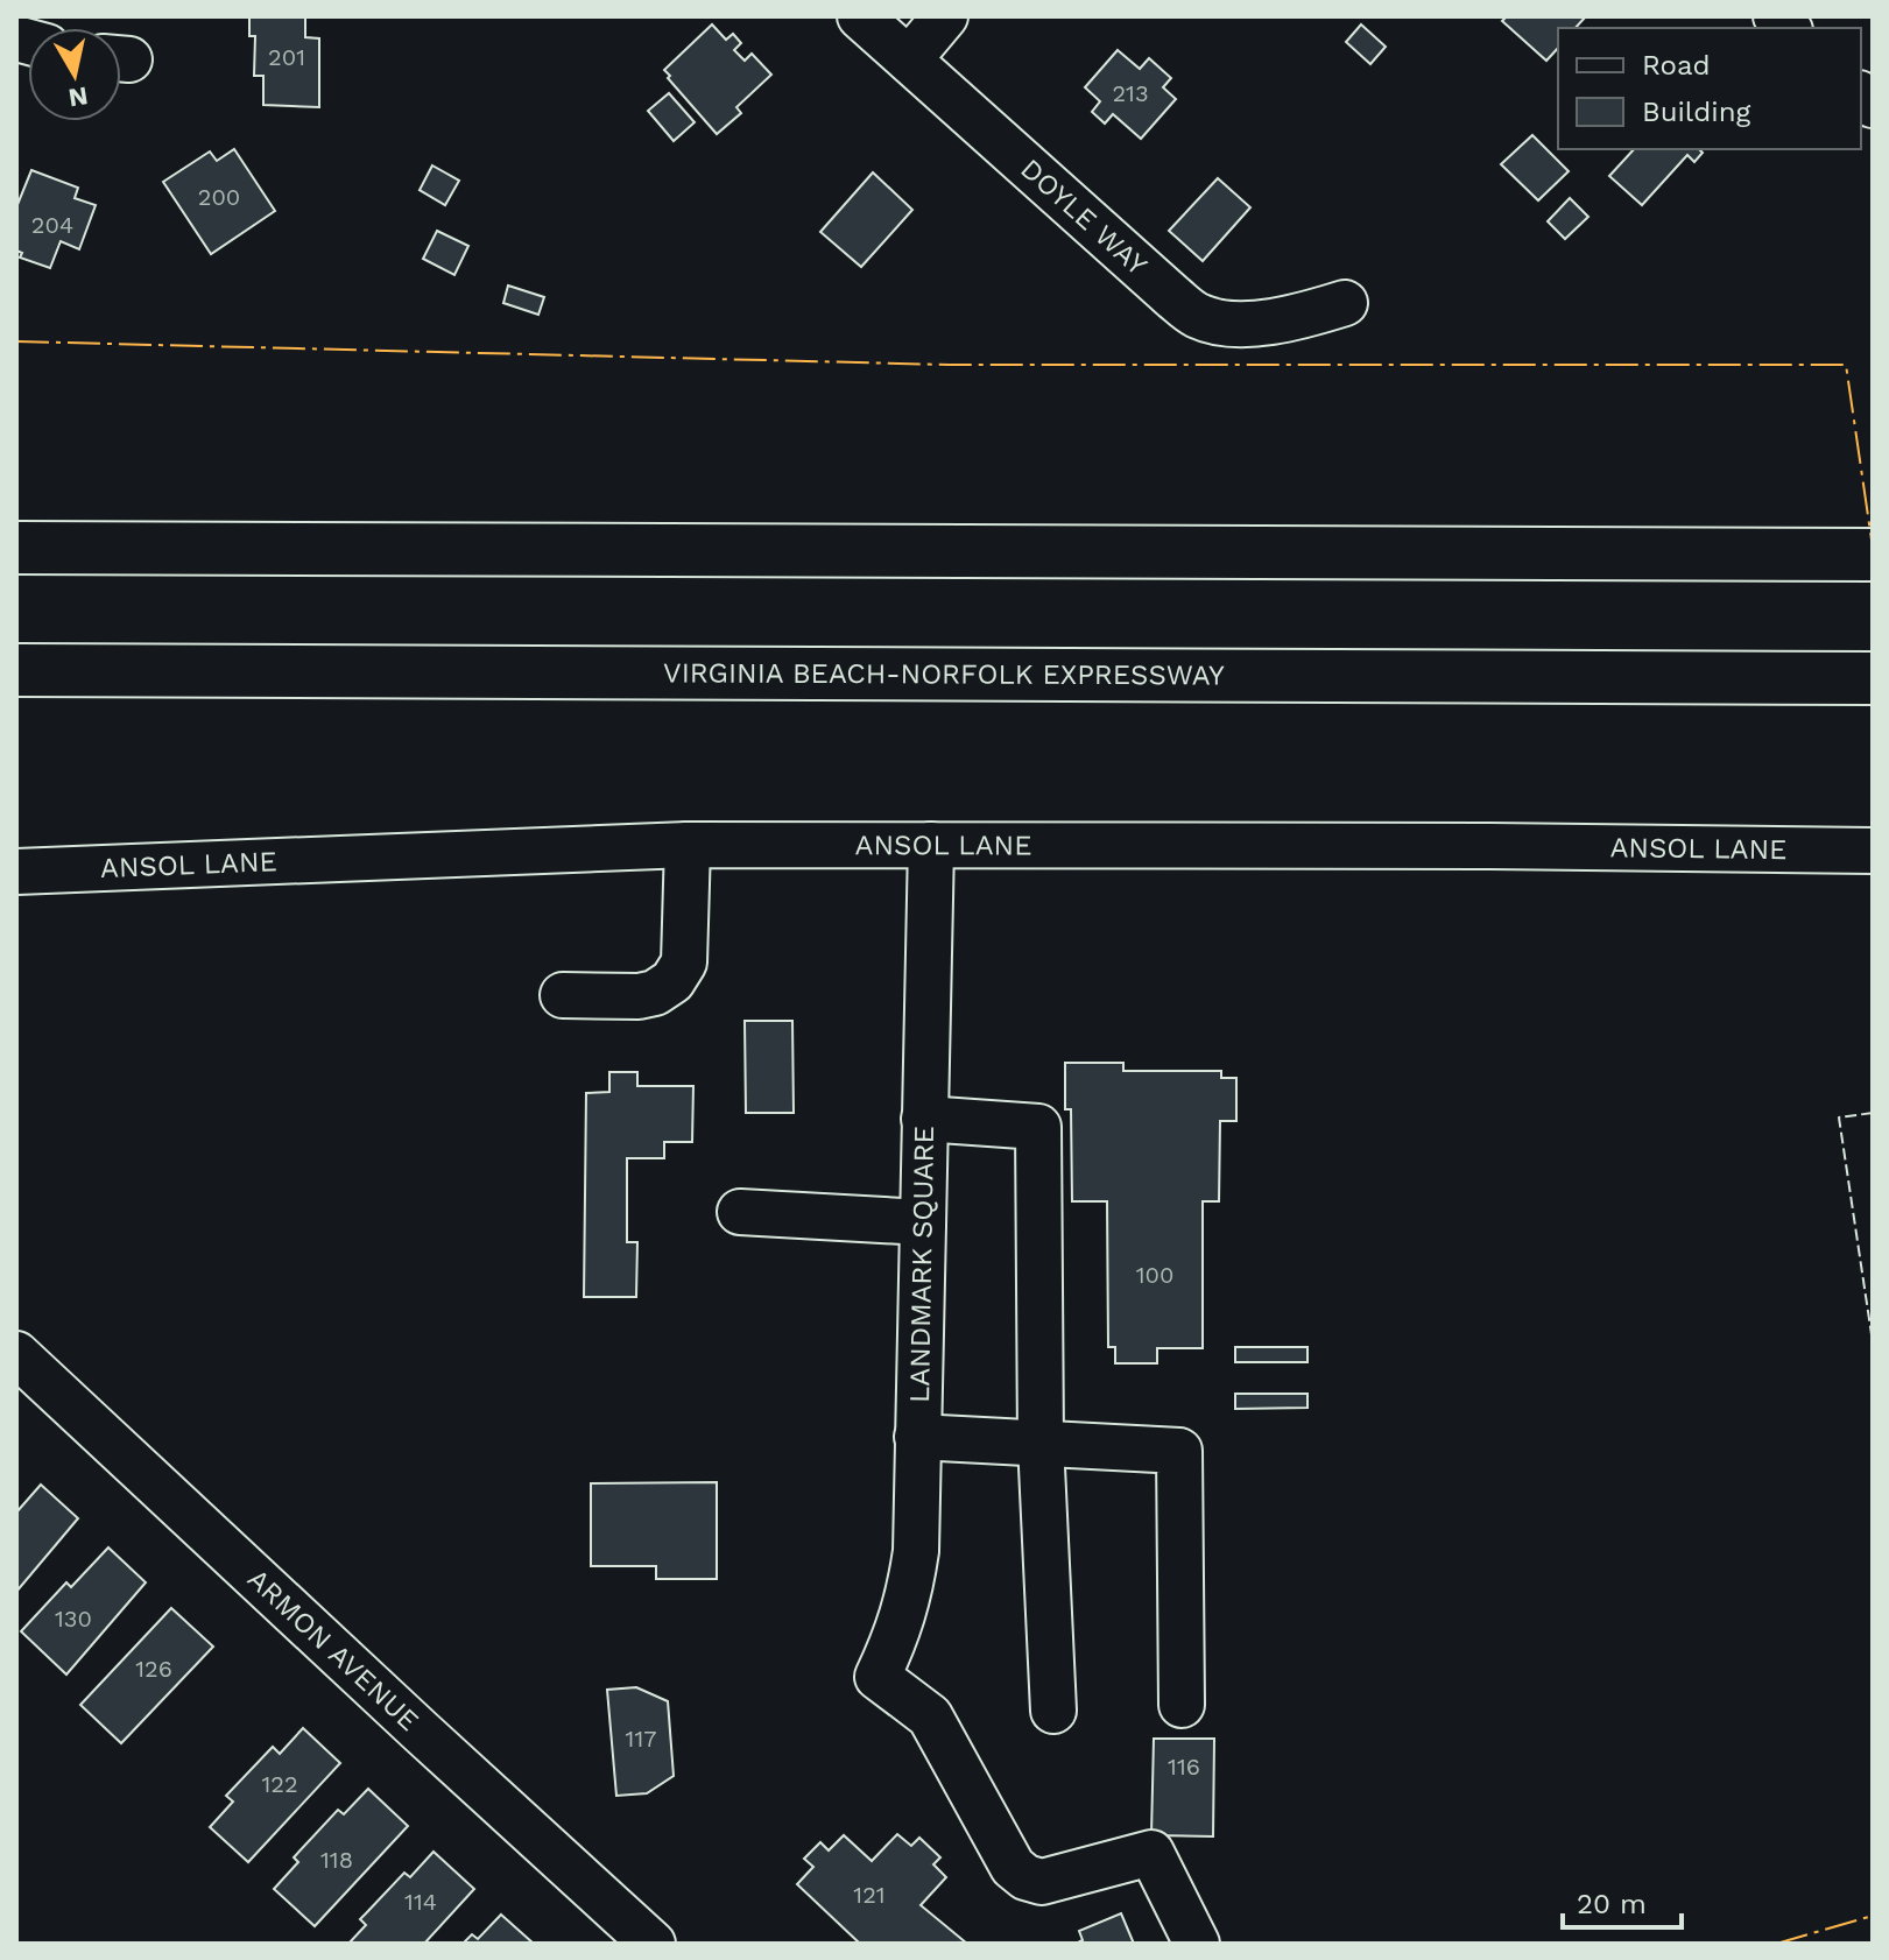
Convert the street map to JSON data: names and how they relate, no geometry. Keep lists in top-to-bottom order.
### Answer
{
  "streets": {
    "highway": ["VIRGINIA BEACH-NORFOLK EXPRESSWAY"],
    "street": [
      "DOYLE WAY",
      "ANSOL LANE",
      "LANDMARK SQUARE",
      "ARMON AVENUE"
    ]
  },
  "crossings": [
    ["ANSOL LANE", "LANDMARK SQUARE"]
  ],
  "house_numbers": [
    "201",
    "213",
    "200",
    "204",
    "100",
    "130",
    "126",
    "117",
    "116",
    "122",
    "118",
    "121",
    "114"
  ],
  "legend": ["Road", "Building"],
  "scale_bar": "20 m",
  "north": "bottom"
}
